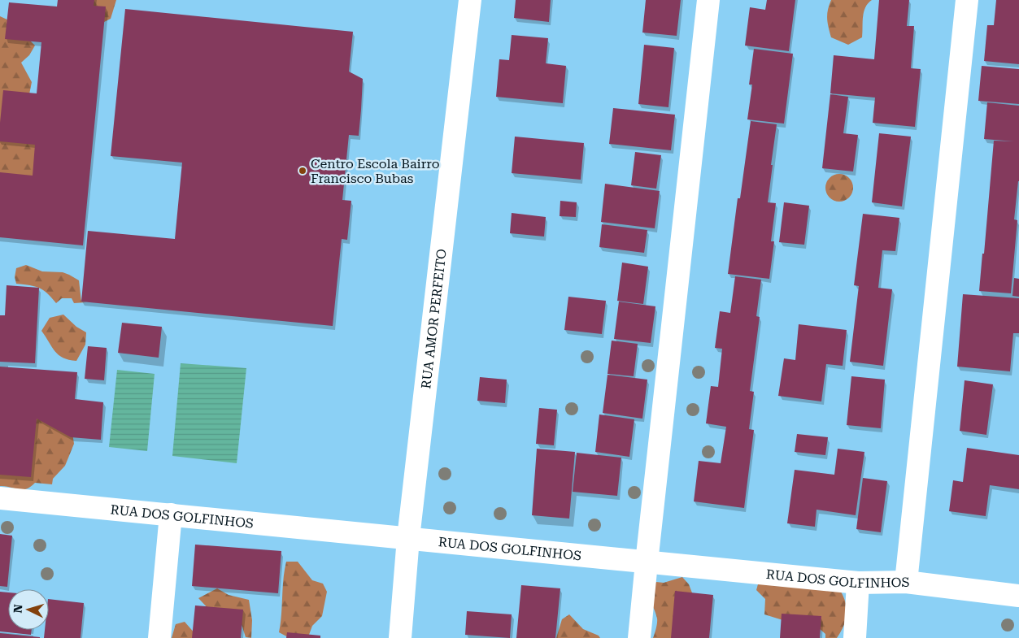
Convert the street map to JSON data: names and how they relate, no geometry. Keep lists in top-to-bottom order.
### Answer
{
  "streets": {
    "street": ["RUA AMOR PERFEITO", "RUA DOS GOLFINHOS"]
  },
  "crossings": [
    ["RUA AMOR PERFEITO", "RUA DOS GOLFINHOS"]
  ],
  "places": ["Centro Escola Bairro Francisco Bubas"],
  "north": "left"
}
